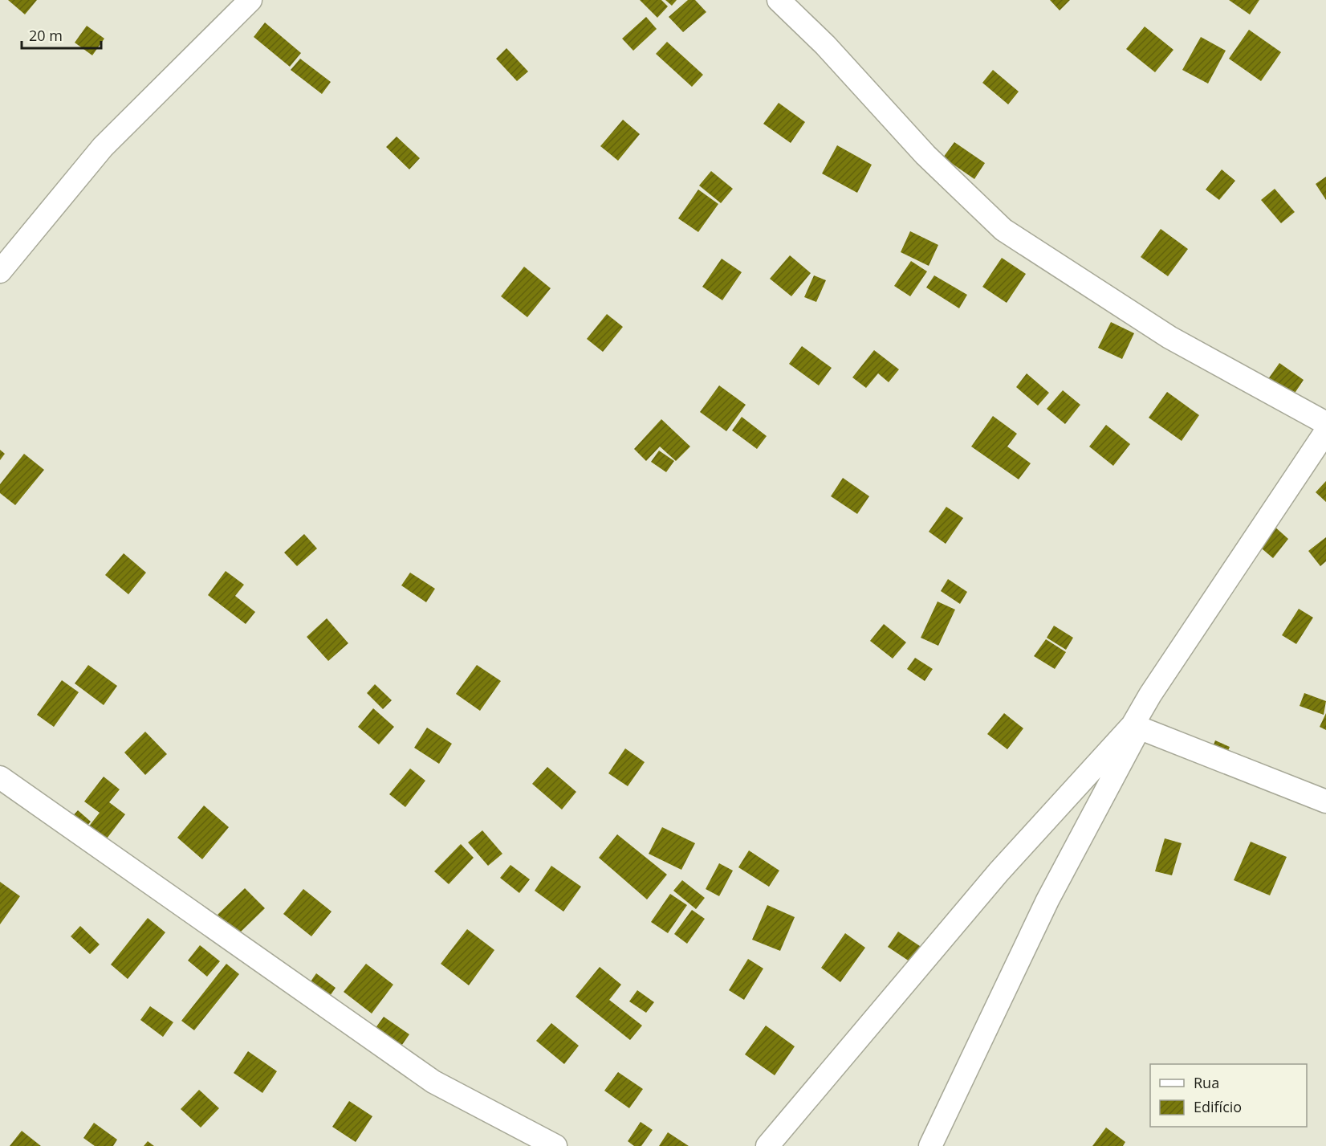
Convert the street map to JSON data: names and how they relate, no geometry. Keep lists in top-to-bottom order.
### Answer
{
  "legend": ["Rua", "Edifício"],
  "scale_bar": "20 m"
}
